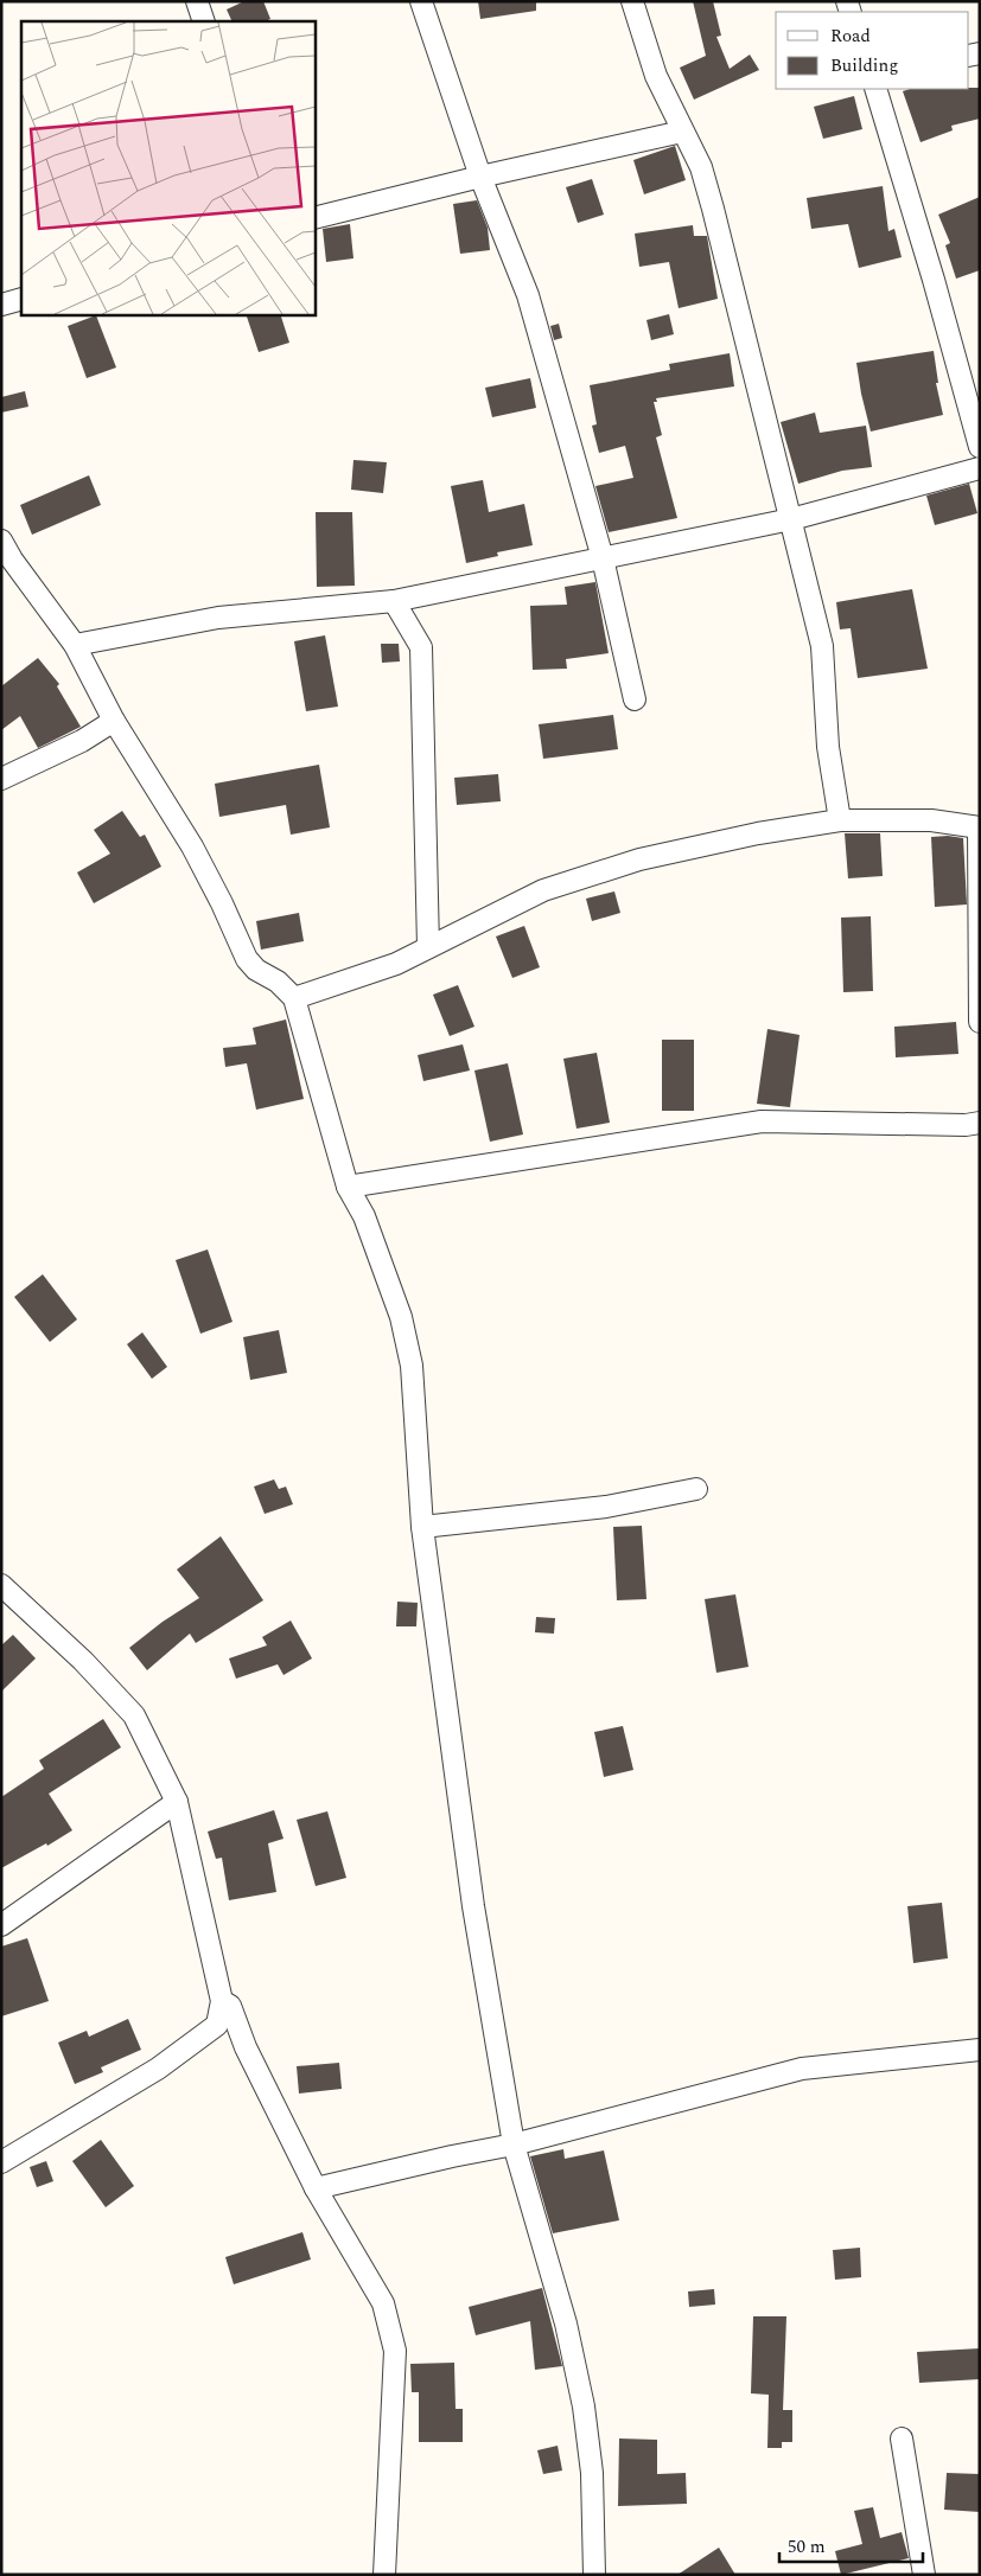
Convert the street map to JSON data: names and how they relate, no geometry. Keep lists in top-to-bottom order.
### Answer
{
  "legend": ["Road", "Building"],
  "scale_bar": "50 m"
}
